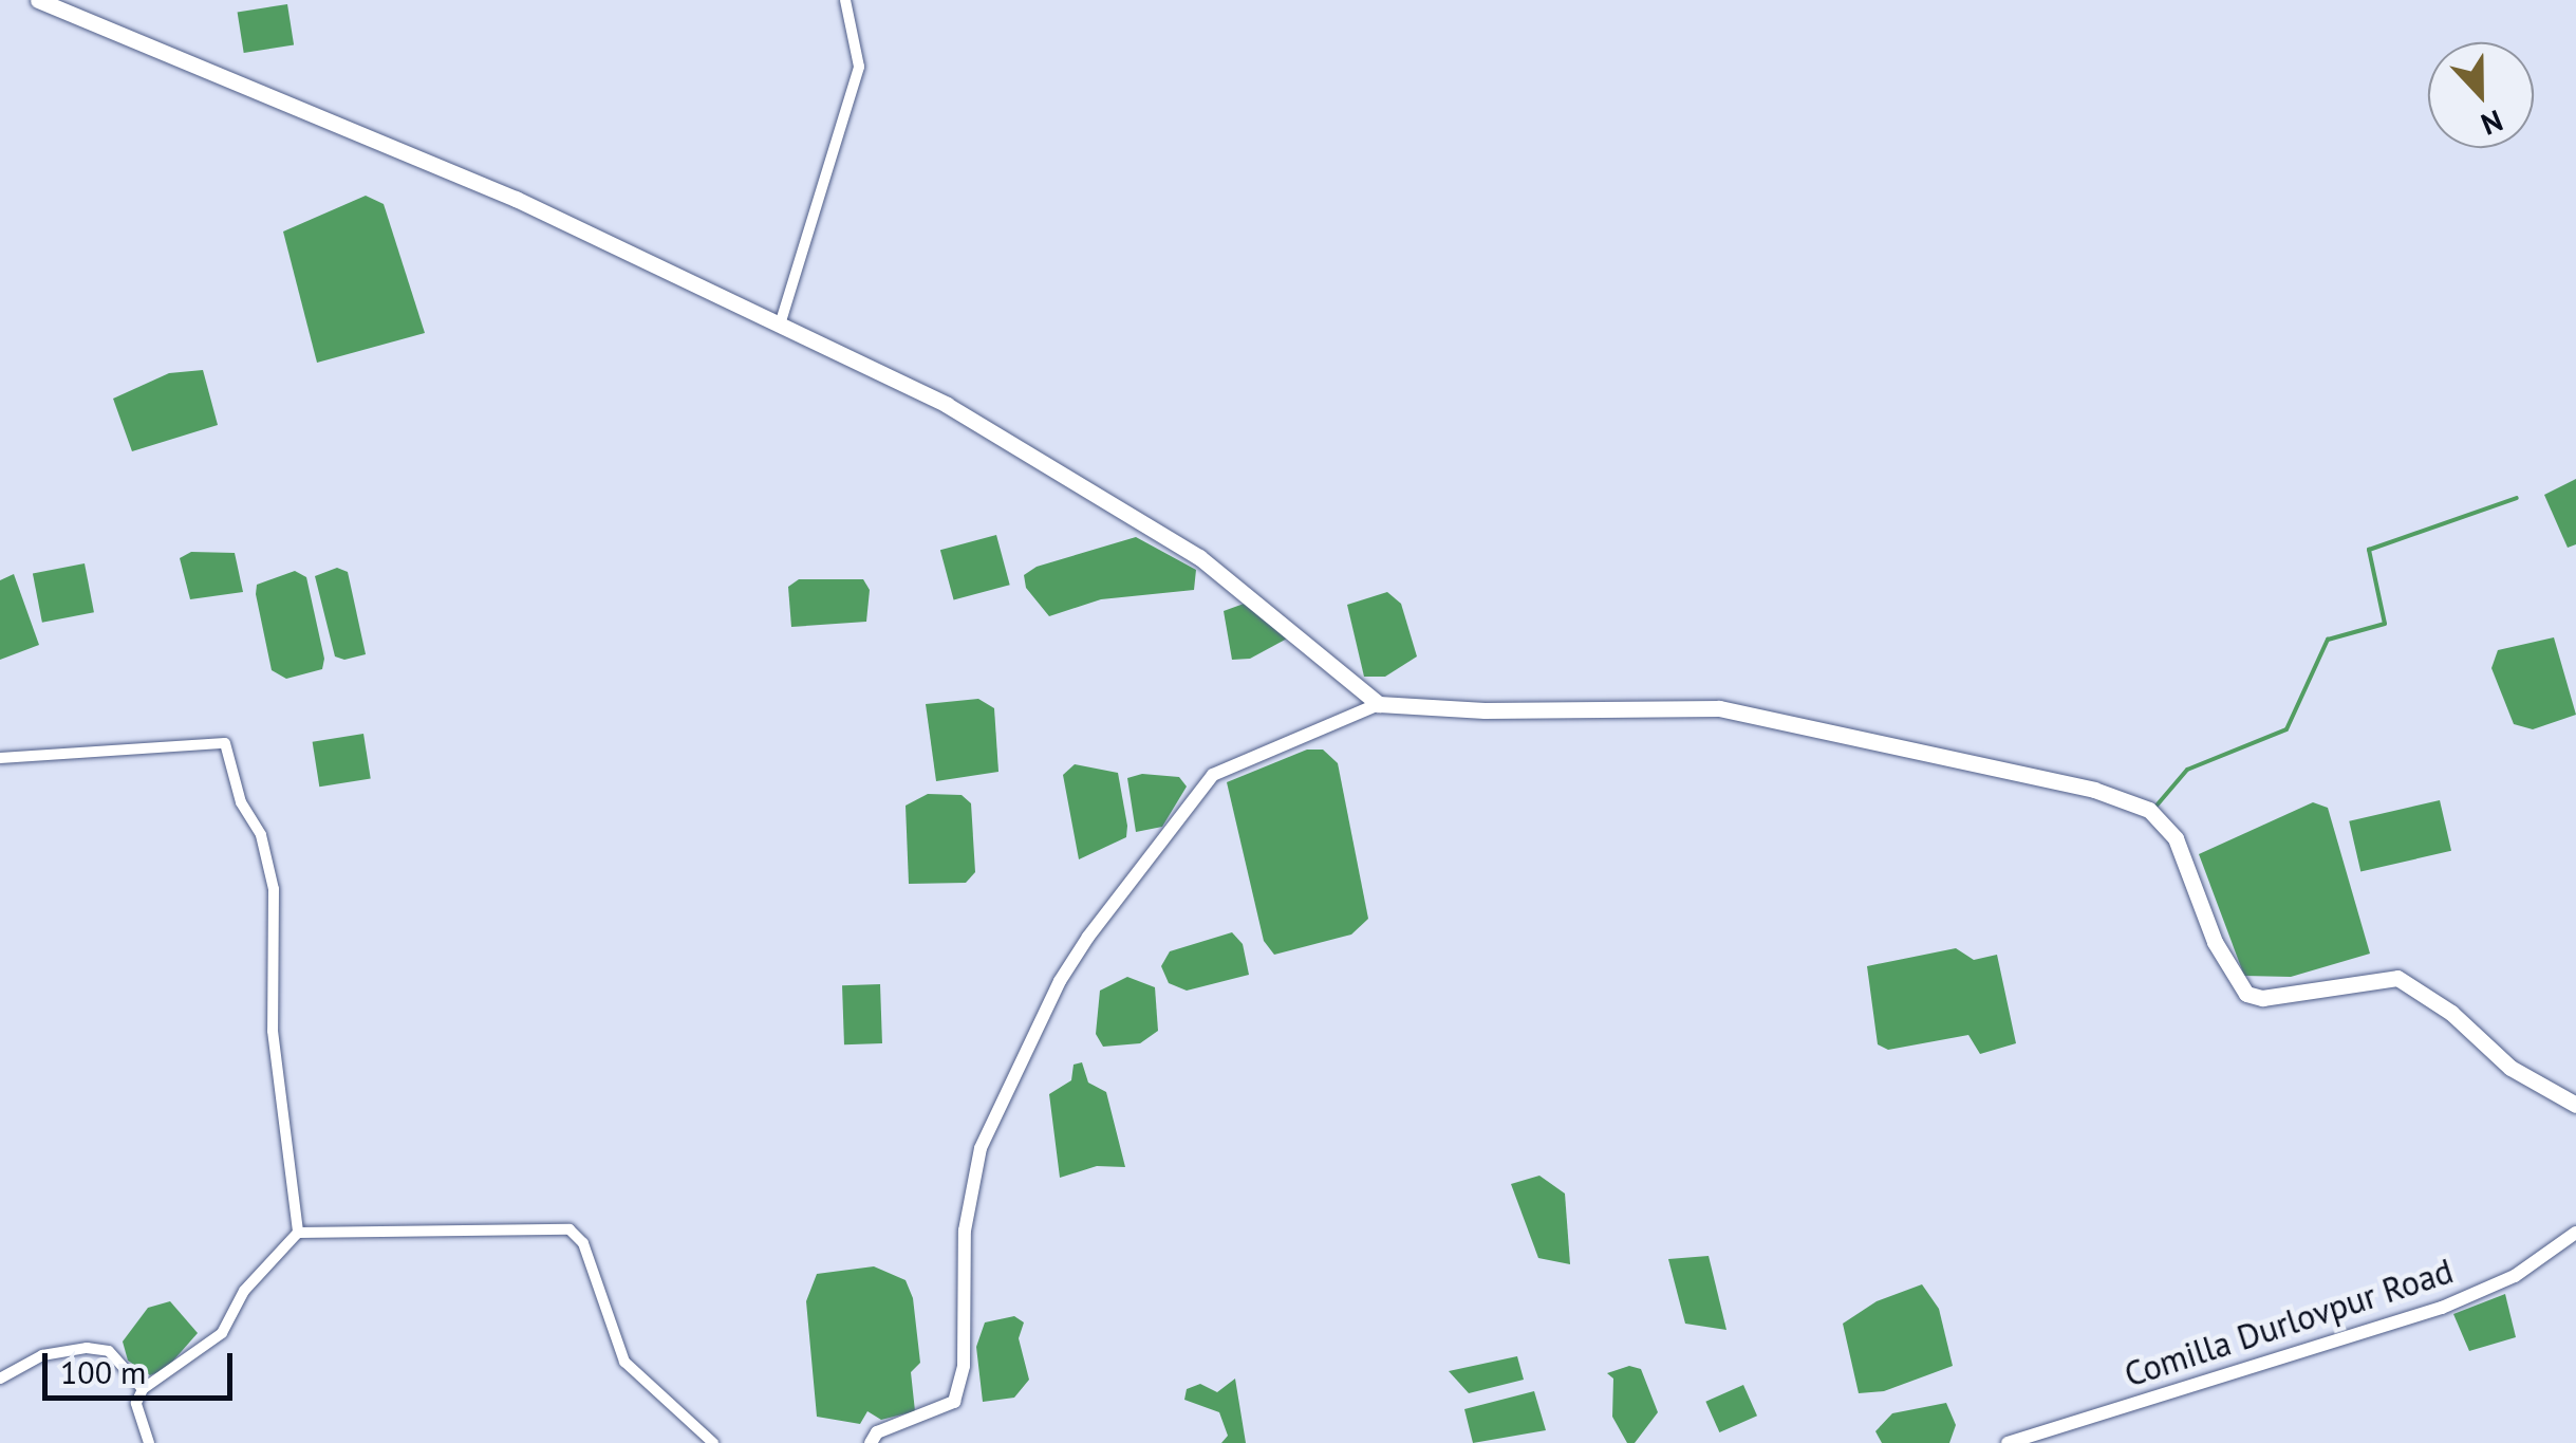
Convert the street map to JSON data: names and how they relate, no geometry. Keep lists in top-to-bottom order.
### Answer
{
  "streets": {
    "street": ["Comilla Durlovpur Road"]
  },
  "scale_bar": "100 m",
  "north": "bottom"
}
